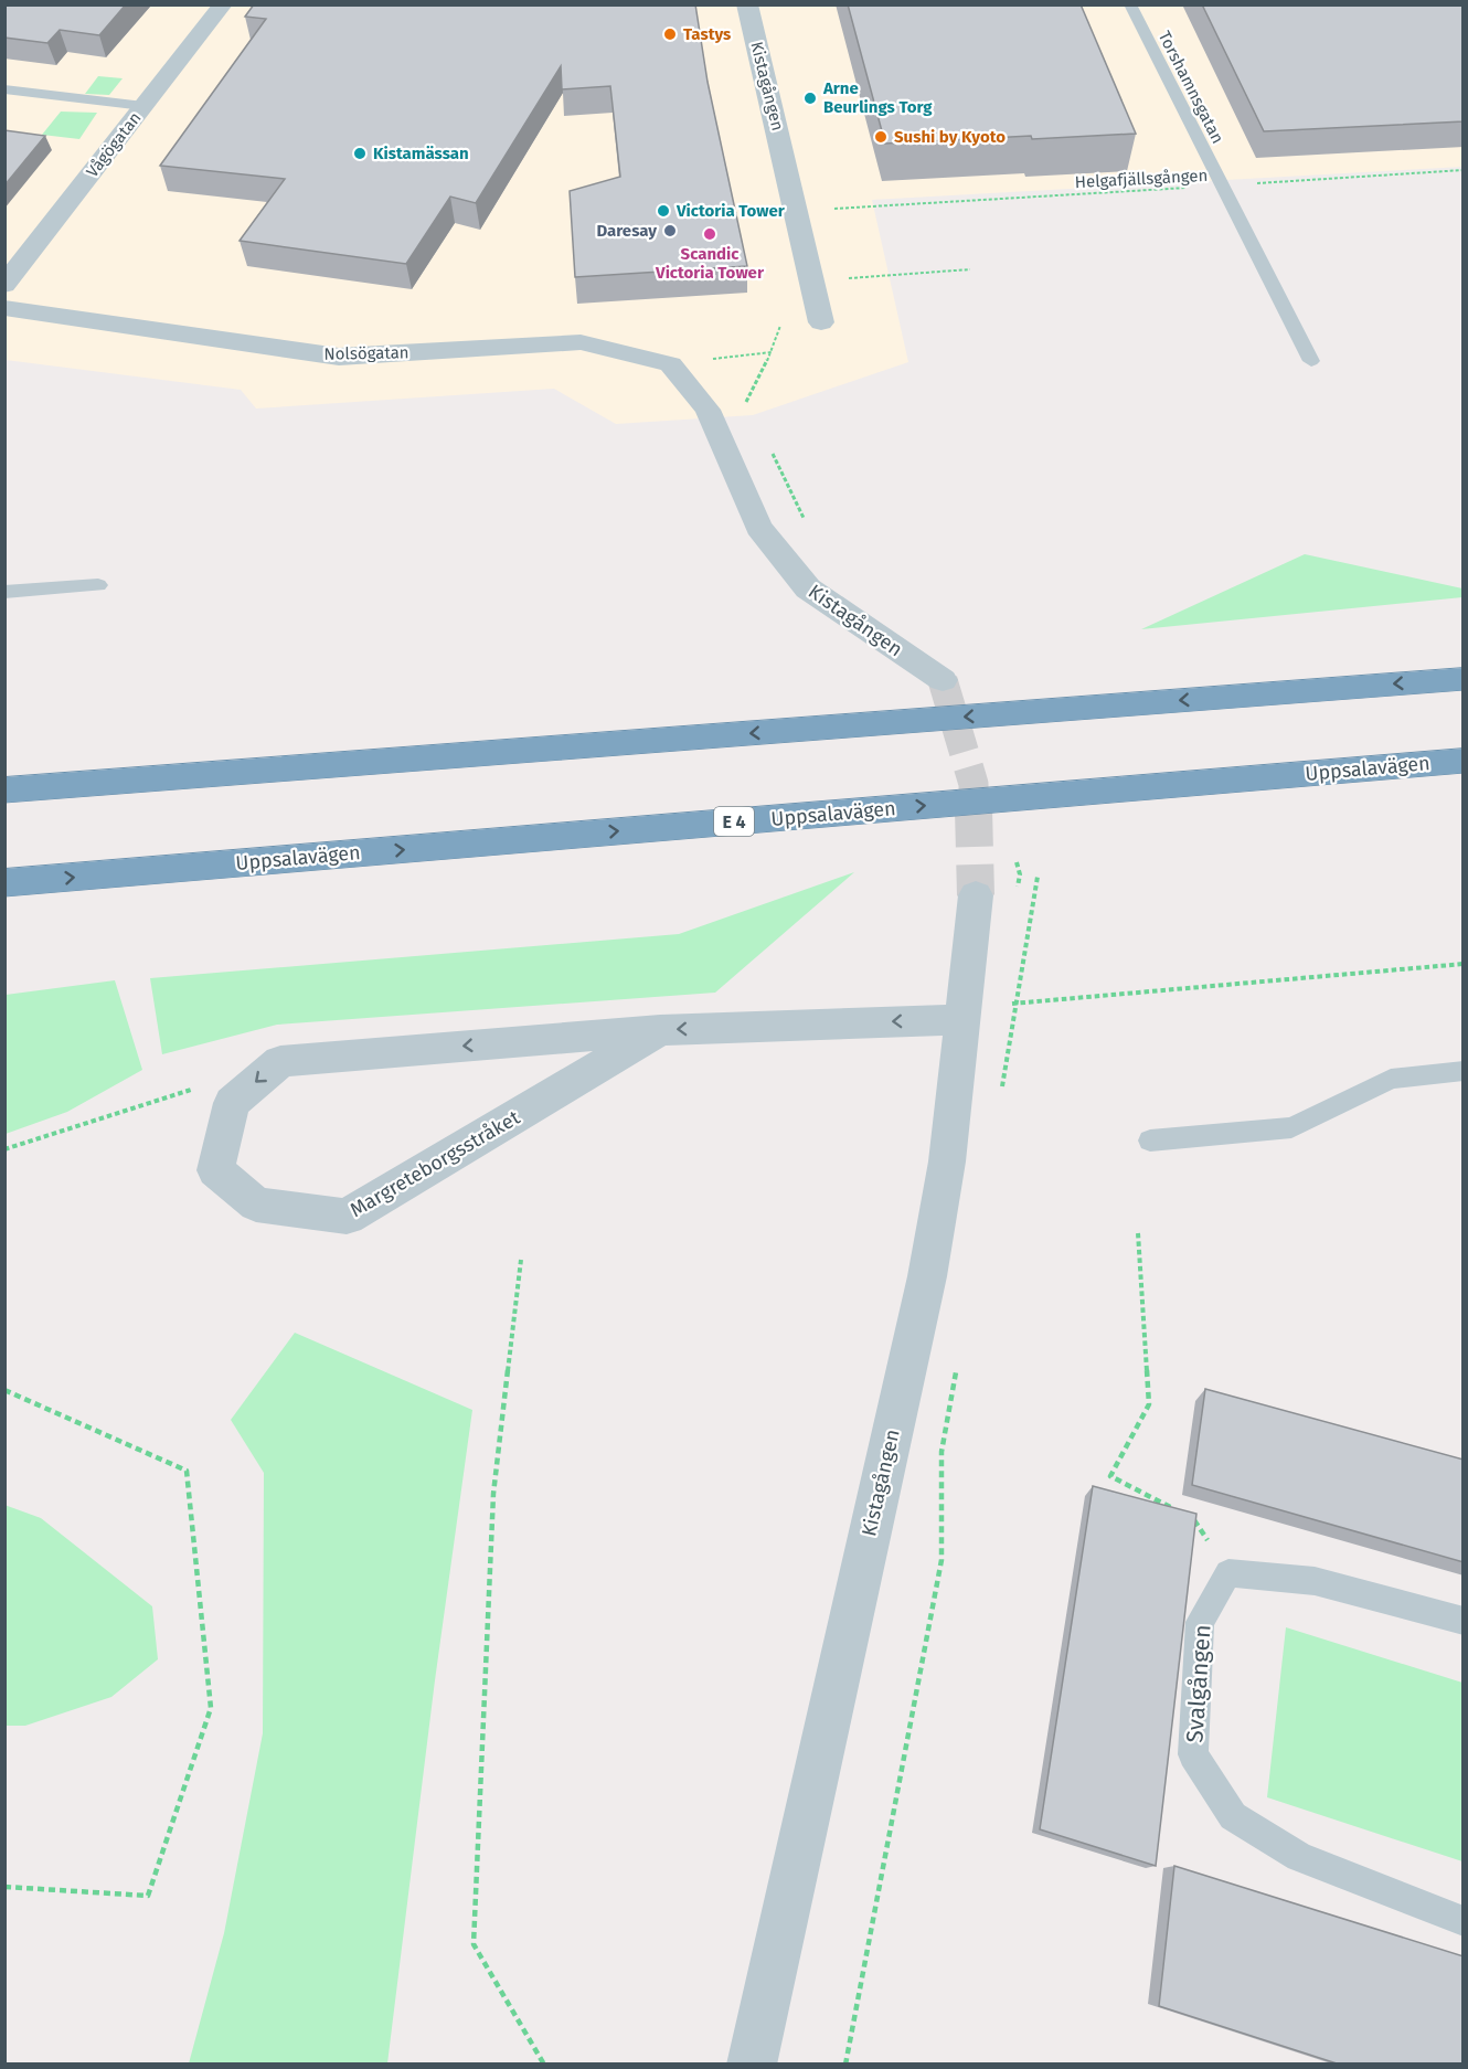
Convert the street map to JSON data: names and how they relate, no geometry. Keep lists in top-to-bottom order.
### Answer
{
  "streets": {
    "highway": ["Uppsalavägen", "E 4"],
    "street": [
      "Kistagången",
      "Vågögatan",
      "Nolsögatan",
      "Margreteborgsstråket"
    ],
    "lane": ["Torshamnsgatan", "Svalgången"],
    "path": ["Helgafjällsgången"]
  },
  "crossings": [
    ["Kistagången", "Nolsögatan"],
    ["Kistagången", "Margreteborgsstråket"],
    ["Torshamnsgatan", "Helgafjällsgången"]
  ],
  "places": [
    "Tastys",
    "Arne Beurlings Torg",
    "Sushi by Kyoto",
    "Kistamässan",
    "Victoria Tower",
    "Daresay",
    "Scandic Victoria Tower"
  ]
}
